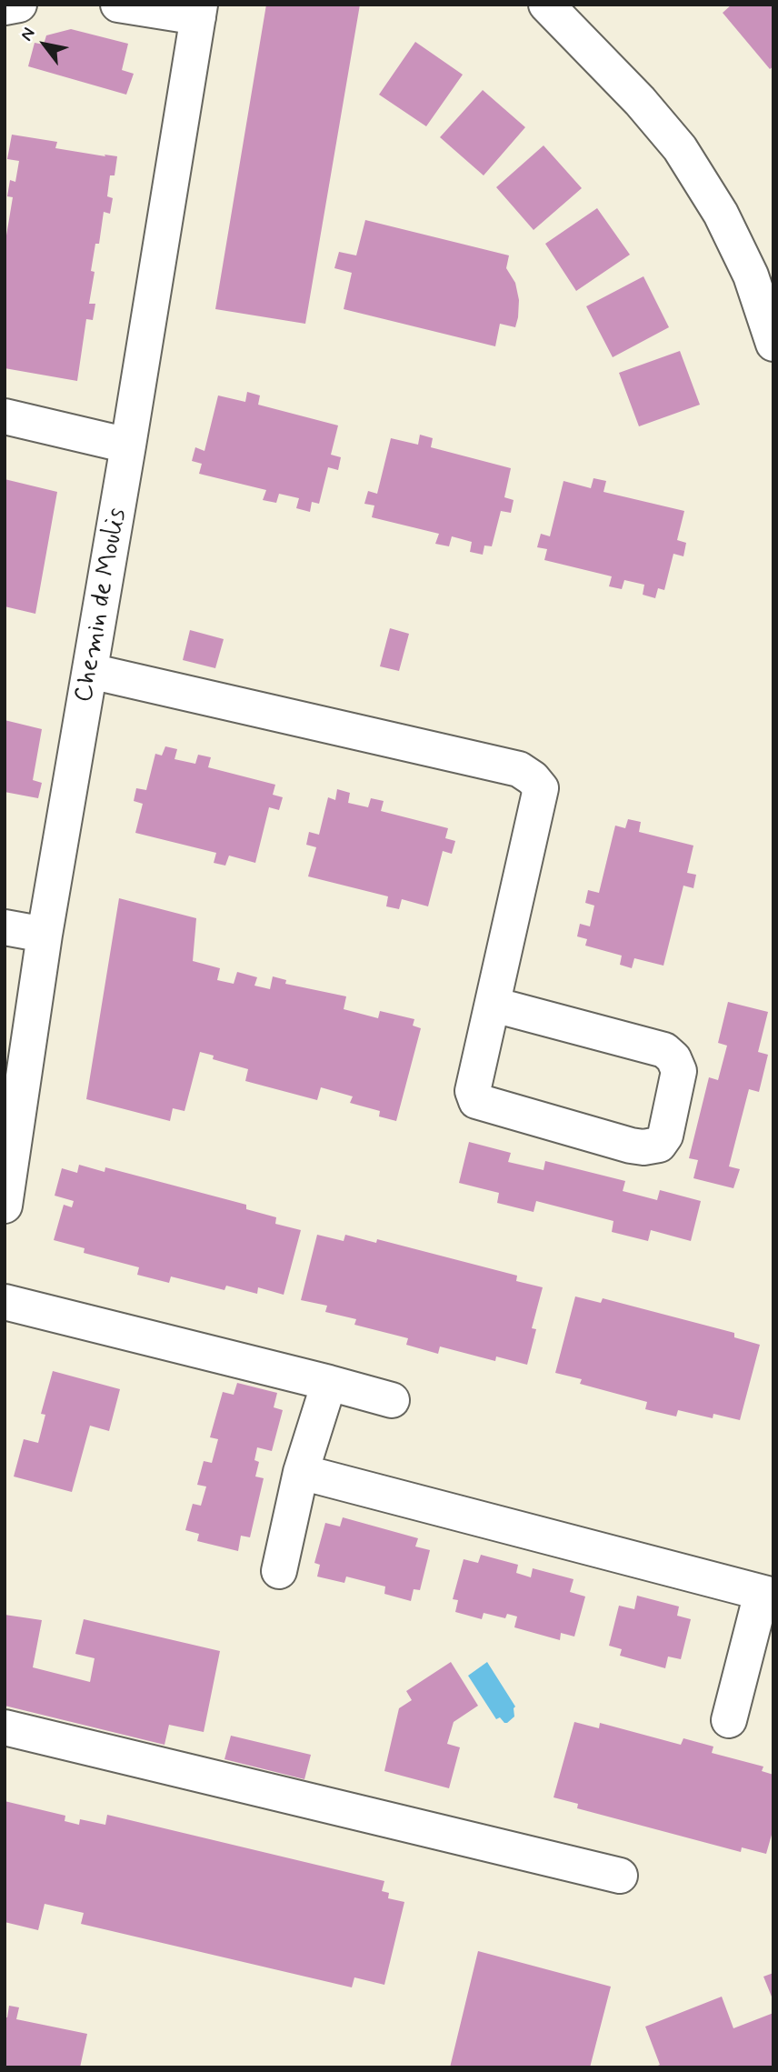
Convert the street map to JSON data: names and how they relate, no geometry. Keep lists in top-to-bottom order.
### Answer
{
  "streets": {
    "street": ["Chemin de Moulis"]
  },
  "north": "top left"
}
